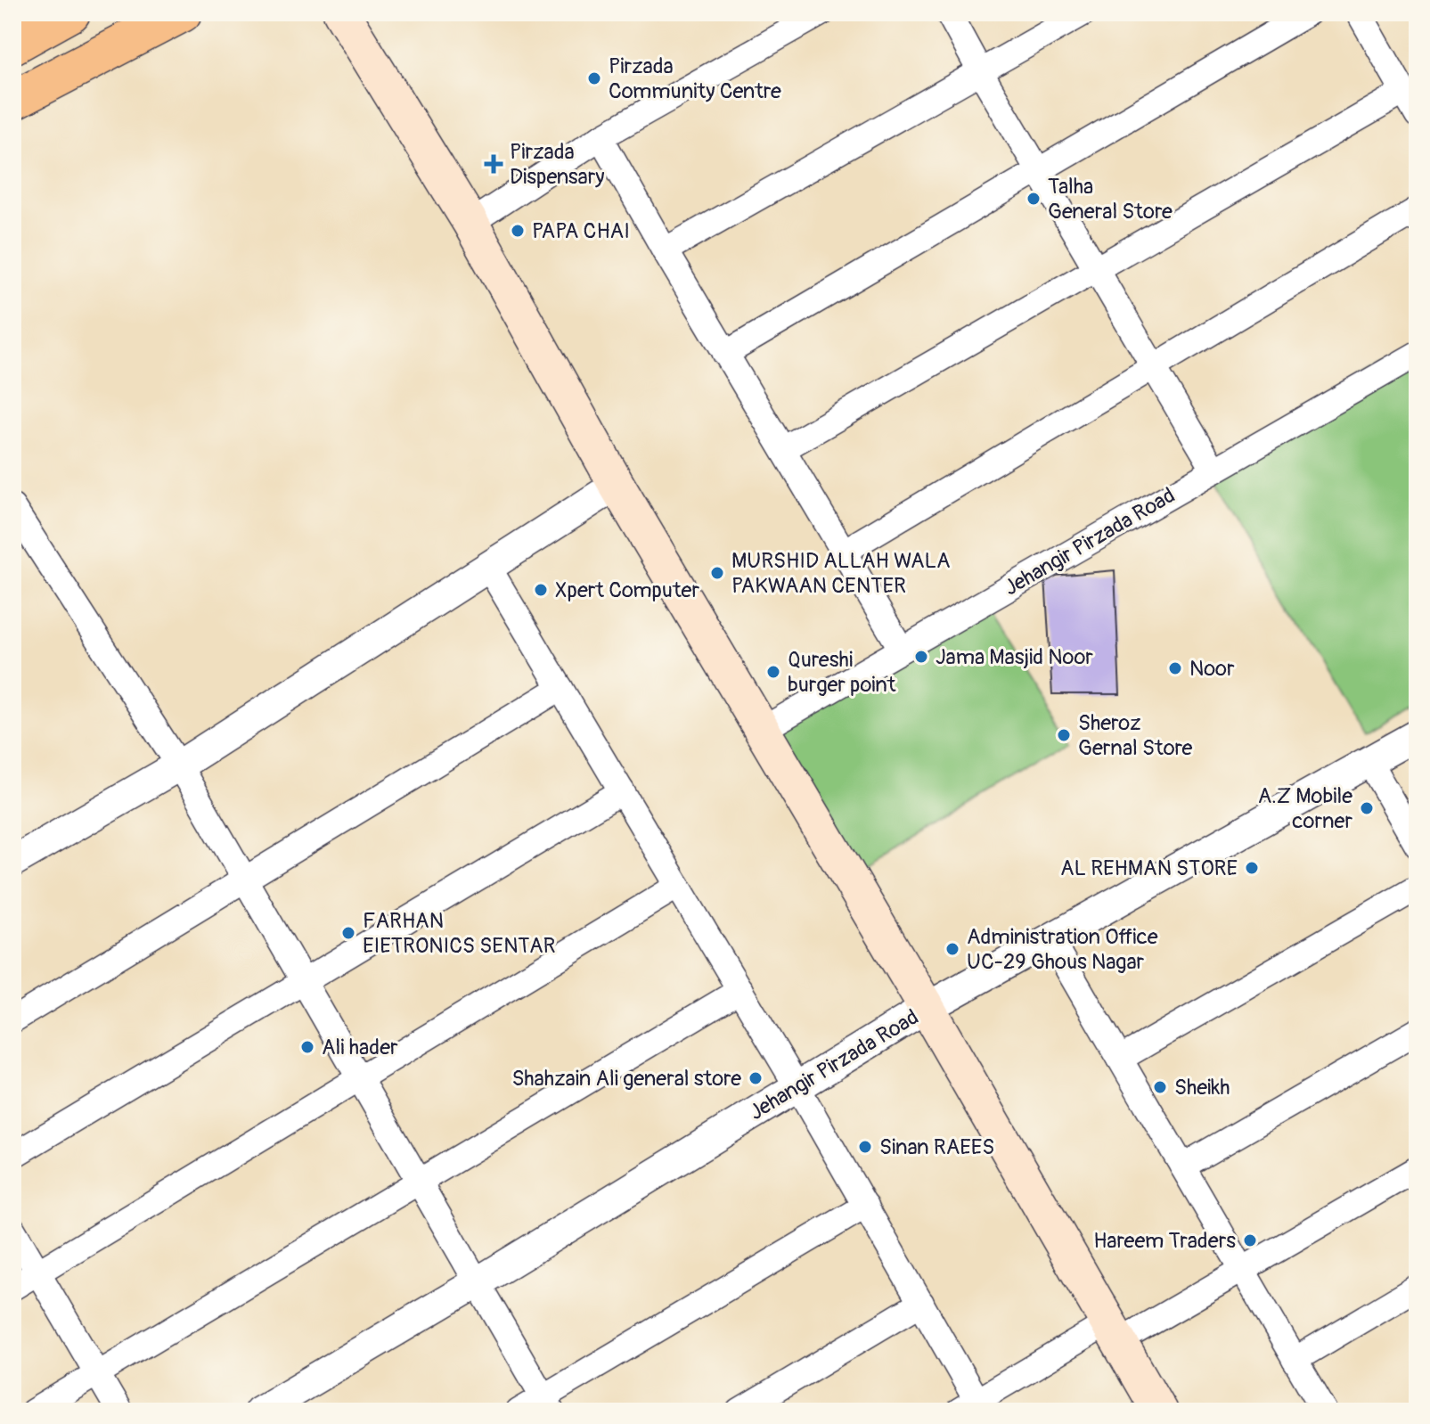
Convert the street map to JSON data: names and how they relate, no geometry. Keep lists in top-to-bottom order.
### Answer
{
  "streets": {
    "street": ["Jehangir Pirzada Road"]
  },
  "places": {
    "other": [
      "Pirzada Community Centre",
      "Talha General Store",
      "PAPA CHAI",
      "MURSHID ALLAH WALA PAKWAAN CENTER",
      "Xpert Computer",
      "Jama Masjid Noor",
      "Noor",
      "Qureshi burger point",
      "Sheroz Gernal Store",
      "A.Z Mobile corner",
      "AL REHMAN STORE",
      "FARHAN EIETRONICS SENTAR",
      "Administration Office UC-29 Ghous Nagar",
      "Ali hader",
      "Shahzain Ali general store",
      "Sheikh",
      "Sinan RAEES",
      "Hareem Traders"
    ],
    "health": ["Pirzada Dispensary"]
  }
}
